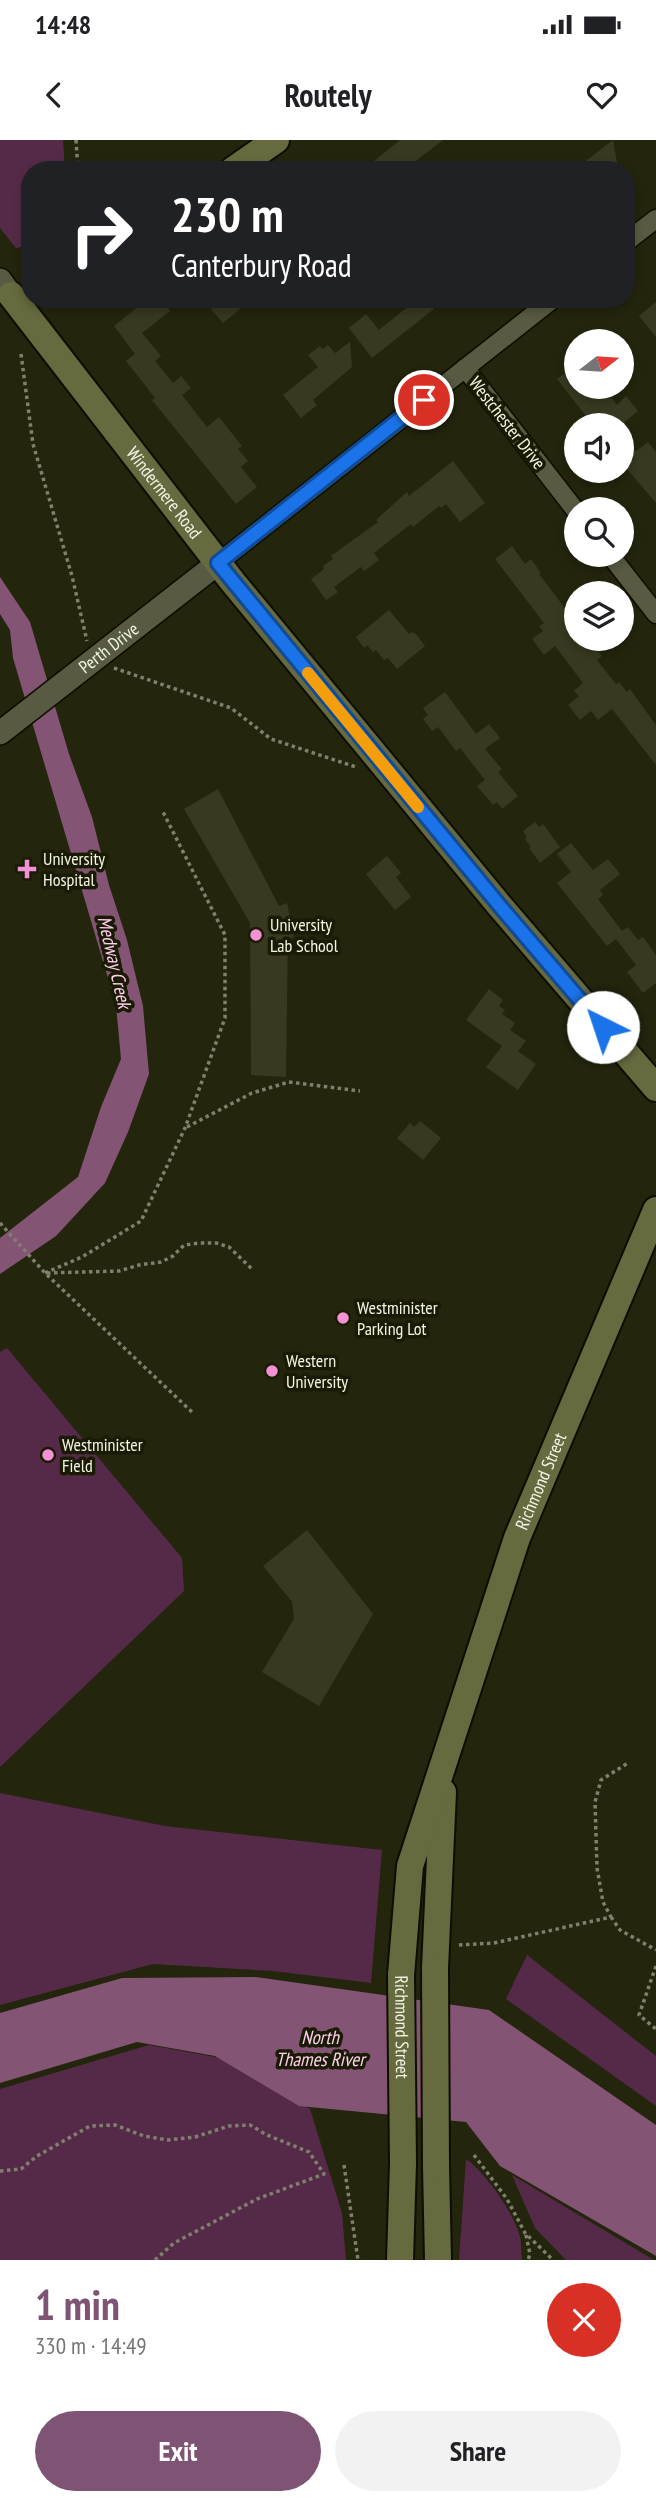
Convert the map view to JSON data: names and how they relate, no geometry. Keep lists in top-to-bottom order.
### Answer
{
  "streets": {
    "main road": ["Windermere Road", "Richmond Street"],
    "street": ["Westchester Drive", "Perth Drive"]
  },
  "crossings": [
    ["Windermere Road", "Perth Drive"]
  ],
  "water": ["Medway Creek", "North Thames River"],
  "places": {
    "health": ["University Hospital"],
    "other": [
      "University Lab School",
      "Westminister Parking Lot",
      "Western University",
      "Westminister Field"
    ]
  },
  "north": "right",
  "page": {
    "status": "14:48",
    "header": "Routely",
    "turn": ["230 m", "Canterbury Road"],
    "heading": ["1 min", "330 m · 14:49"],
    "buttons": ["Exit", "Share"]
  }
}
